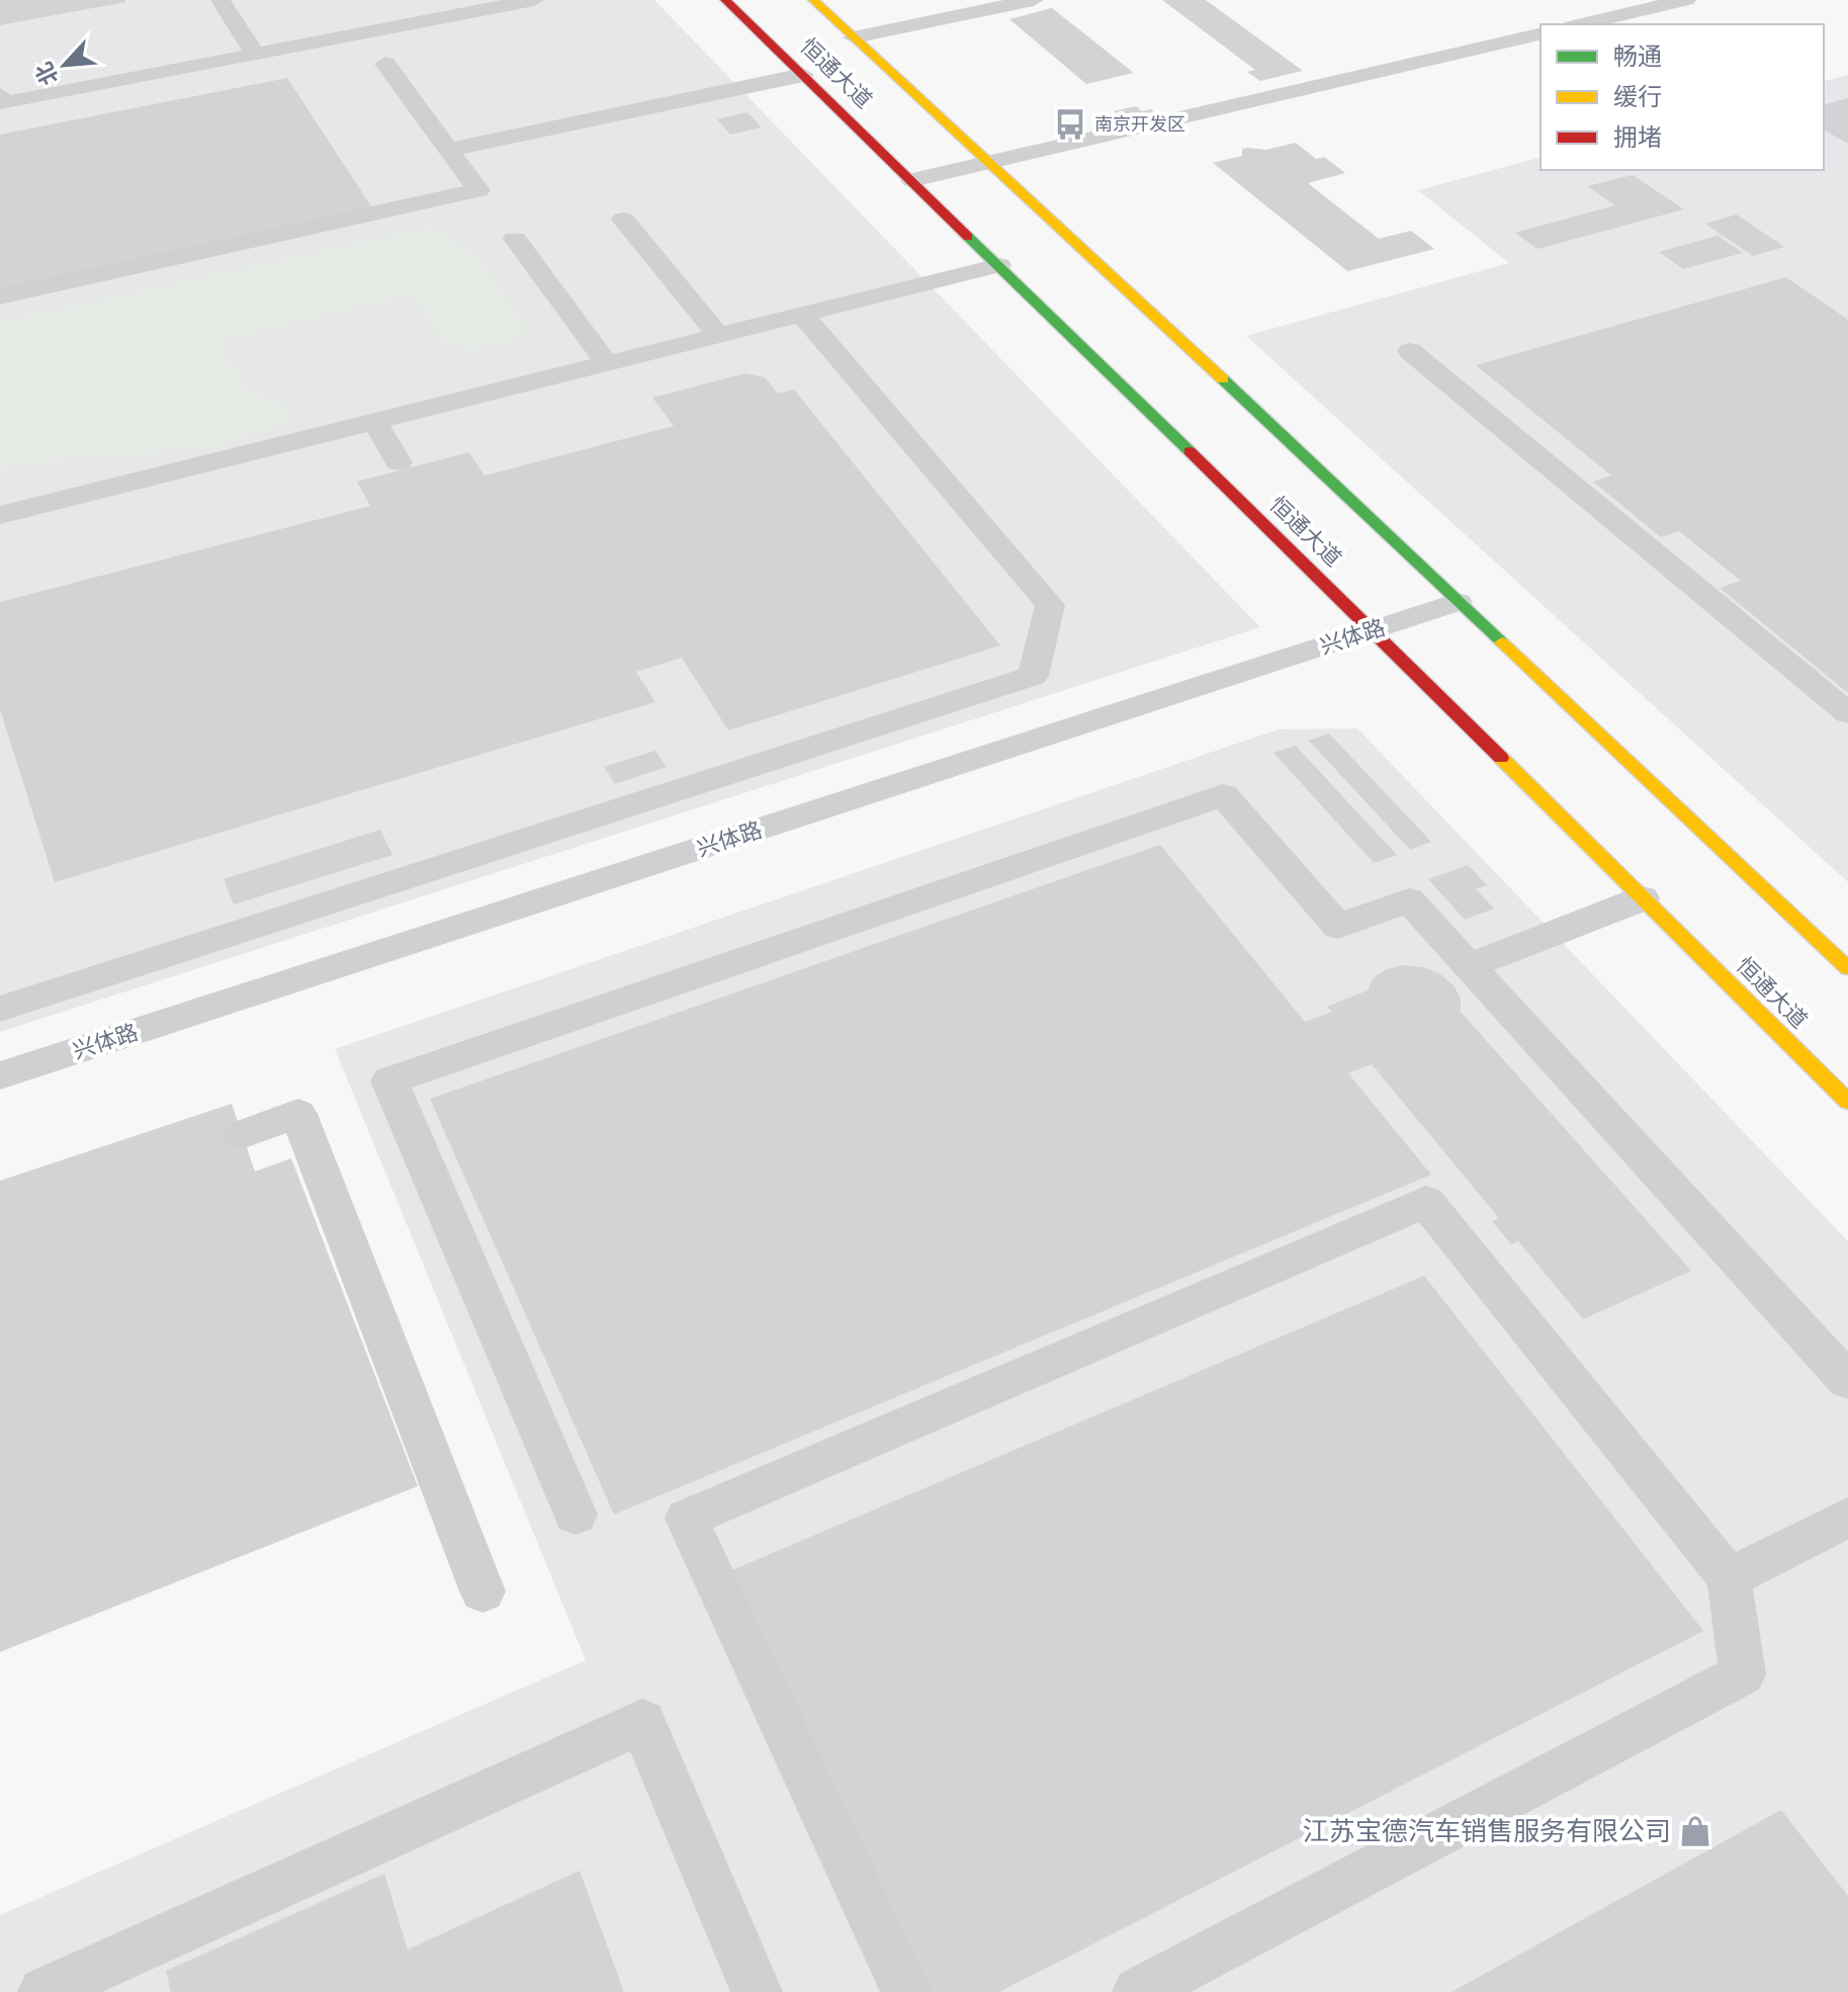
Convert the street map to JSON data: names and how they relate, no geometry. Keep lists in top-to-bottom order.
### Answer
{
  "streets": {
    "main road": ["恒通大道"],
    "lane": ["兴体路"]
  },
  "crossings": [
    ["恒通大道", "兴体路"]
  ],
  "places": {
    "bus stop": ["南京开发区"],
    "shop": ["江苏宝德汽车销售服务有限公司"]
  },
  "legend": ["畅通", "缓行", "拥堵"],
  "north": "bottom left"
}
